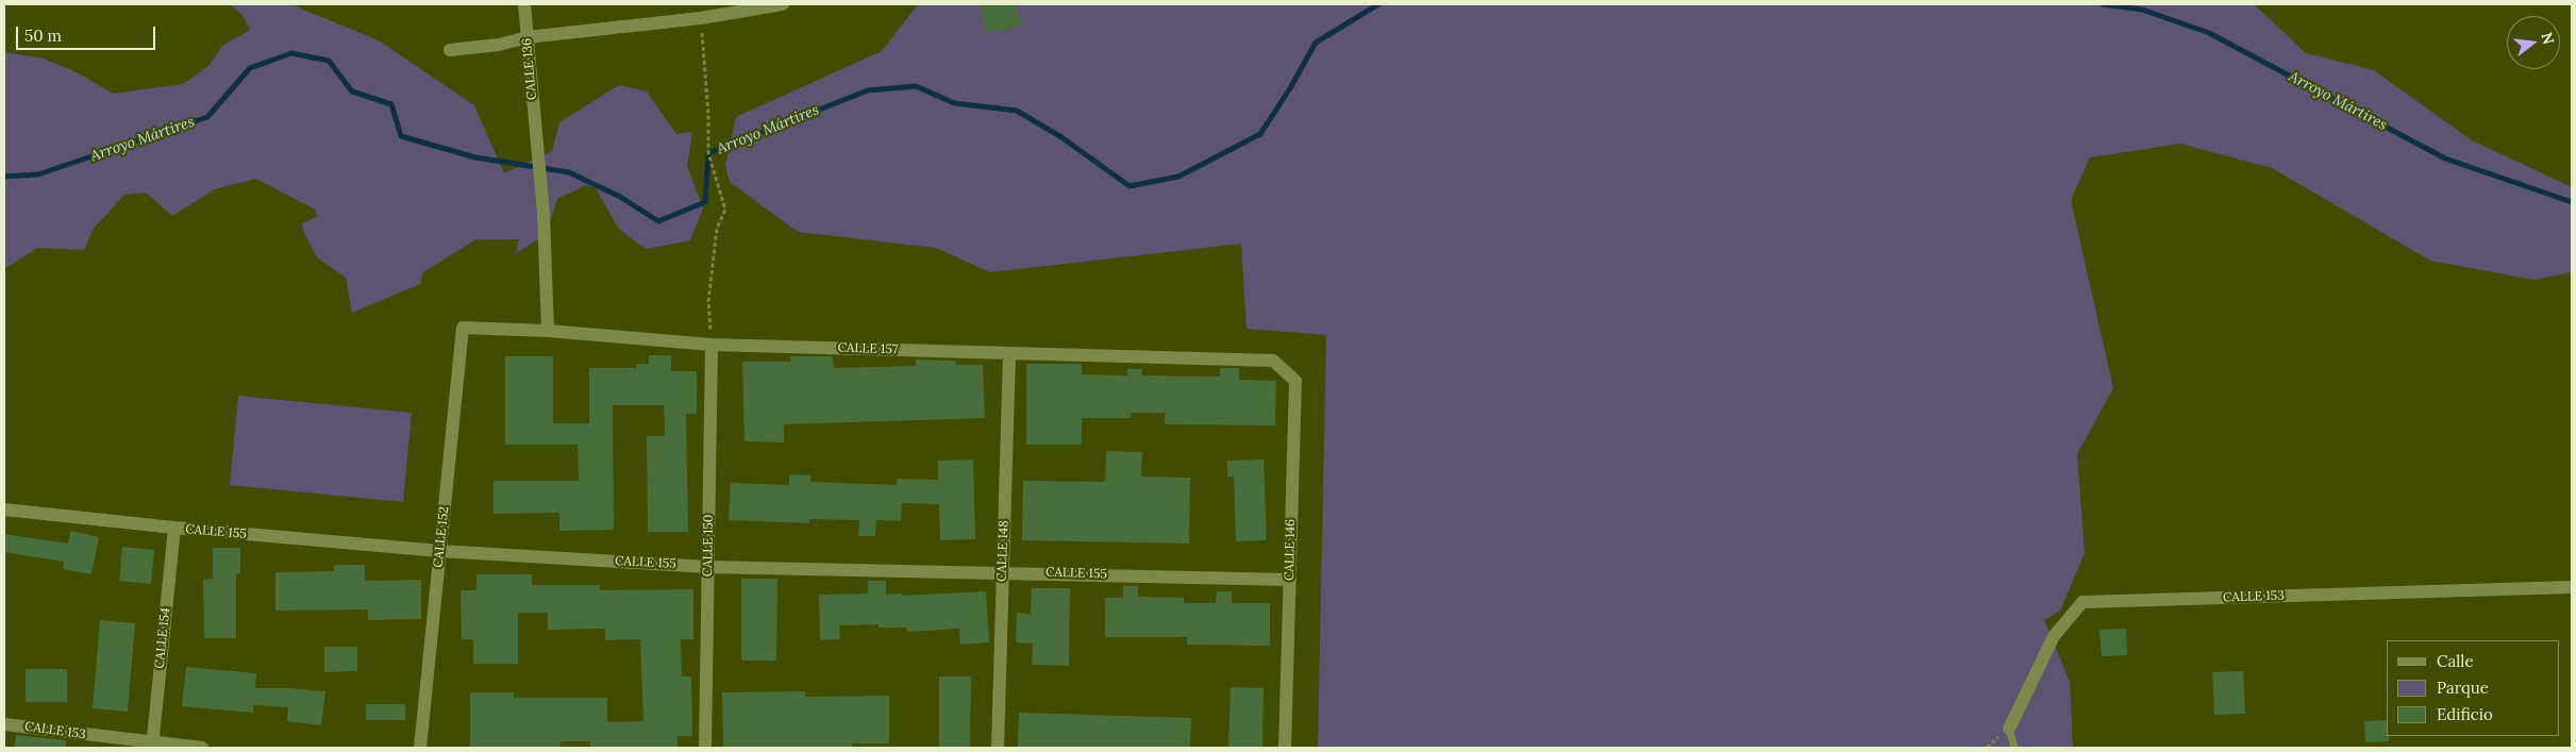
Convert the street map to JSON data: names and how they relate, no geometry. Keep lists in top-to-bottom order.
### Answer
{
  "streets": {
    "street": [
      "CALLE 136",
      "CALLE 157",
      "CALLE 155",
      "CALLE 152",
      "CALLE 150",
      "CALLE 146",
      "CALLE 148",
      "CALLE 153",
      "CALLE 154"
    ]
  },
  "crossings": [
    ["CALLE 136", "CALLE 157"],
    ["CALLE 157", "CALLE 152"],
    ["CALLE 157", "CALLE 150"],
    ["CALLE 157", "CALLE 146"],
    ["CALLE 157", "CALLE 148"],
    ["CALLE 155", "CALLE 152"],
    ["CALLE 155", "CALLE 150"],
    ["CALLE 155", "CALLE 146"],
    ["CALLE 155", "CALLE 148"],
    ["CALLE 155", "CALLE 154"],
    ["CALLE 153", "CALLE 154"]
  ],
  "water": ["Arroyo Mártires"],
  "legend": ["Calle", "Parque", "Edificio"],
  "scale_bar": "50 m",
  "north": "right"
}
